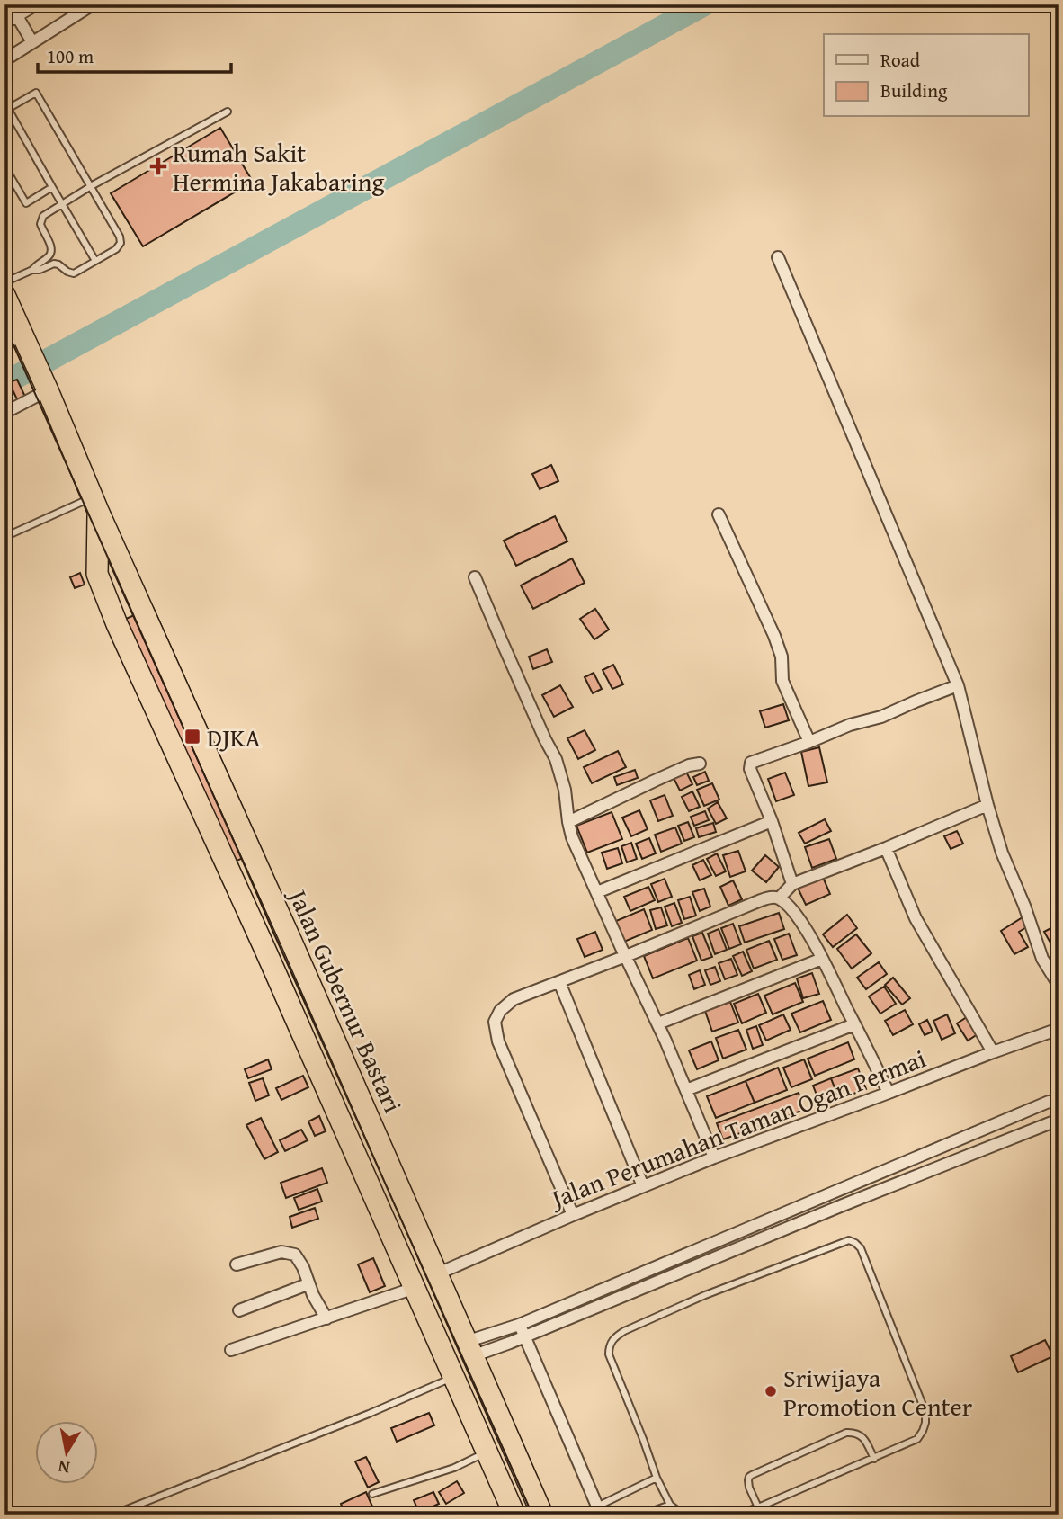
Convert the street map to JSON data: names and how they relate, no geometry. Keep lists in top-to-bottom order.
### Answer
{
  "streets": {
    "highway": ["Jalan Gubernur Bastari"],
    "street": ["Jalan Perumahan Taman Ogan Permai"]
  },
  "crossings": [
    ["Jalan Gubernur Bastari", "Jalan Perumahan Taman Ogan Permai"]
  ],
  "places": {
    "health": ["Rumah Sakit Hermina Jakabaring"],
    "transit": ["DJKA"],
    "other": ["Sriwijaya Promotion Center"]
  },
  "legend": ["Road", "Building"],
  "scale_bar": "100 m",
  "north": "bottom"
}
